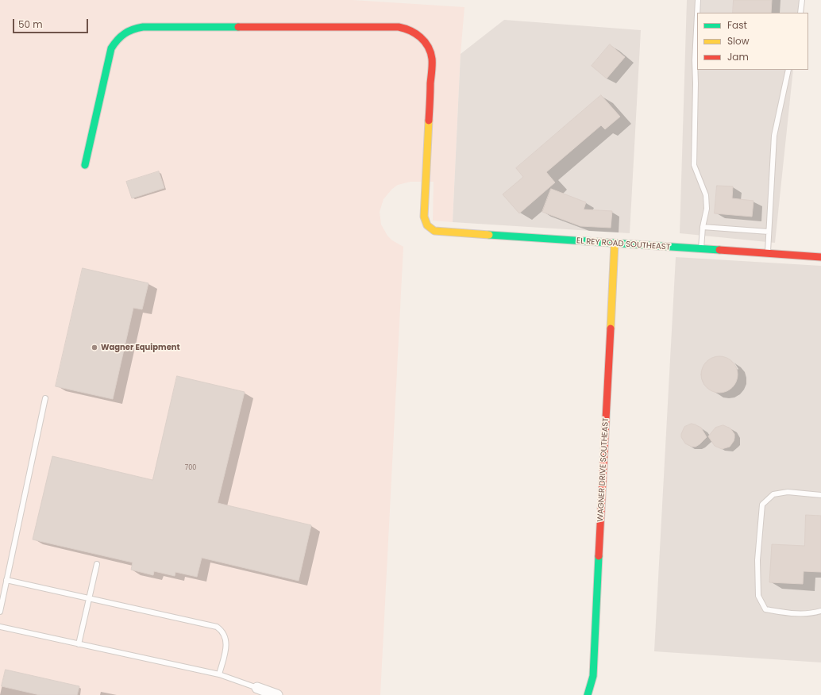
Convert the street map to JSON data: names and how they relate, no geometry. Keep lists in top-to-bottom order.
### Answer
{
  "streets": {
    "street": ["EL REY ROAD SOUTHEAST", "WAGNER DRIVE SOUTHEAST"]
  },
  "crossings": [
    ["EL REY ROAD SOUTHEAST", "WAGNER DRIVE SOUTHEAST"]
  ],
  "places": ["Wagner Equipment"],
  "house_numbers": ["700"],
  "legend": ["Fast", "Slow", "Jam"],
  "scale_bar": "50 m"
}
